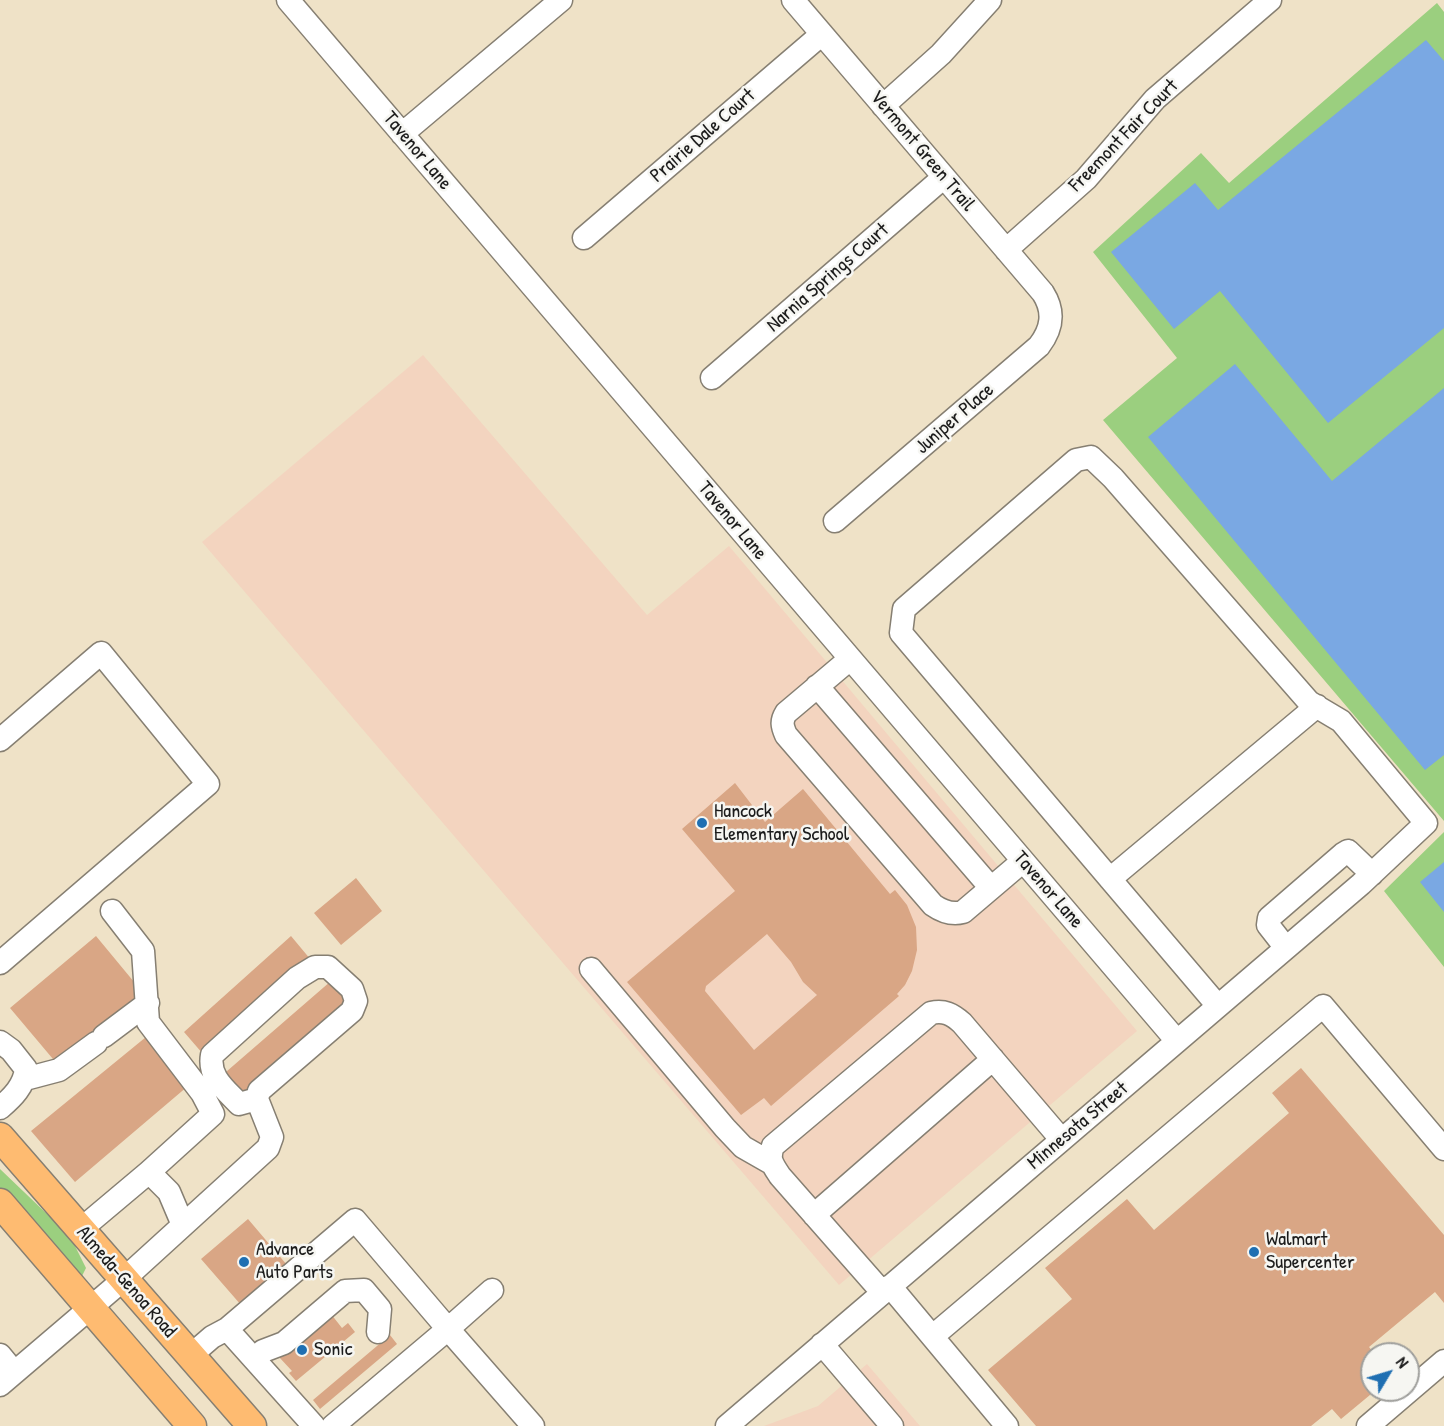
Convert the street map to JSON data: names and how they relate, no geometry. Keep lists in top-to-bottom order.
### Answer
{
  "streets": {
    "main road": ["Almeda-Genoa Road"],
    "street": [
      "Prairie Dale Court",
      "Freemont Fair Court",
      "Tavenor Lane",
      "Vermont Green Trail",
      "Narnia Springs Court",
      "Juniper Place",
      "Minnesota Street"
    ]
  },
  "crossings": [
    ["Prairie Dale Court", "Vermont Green Trail"],
    ["Freemont Fair Court", "Vermont Green Trail"],
    ["Tavenor Lane", "Minnesota Street"],
    ["Vermont Green Trail", "Narnia Springs Court"],
    ["Vermont Green Trail", "Juniper Place"]
  ],
  "places": [
    "Hancock Elementary School",
    "Walmart Supercenter",
    "Advance Auto Parts",
    "Sonic"
  ],
  "north": "top right"
}
